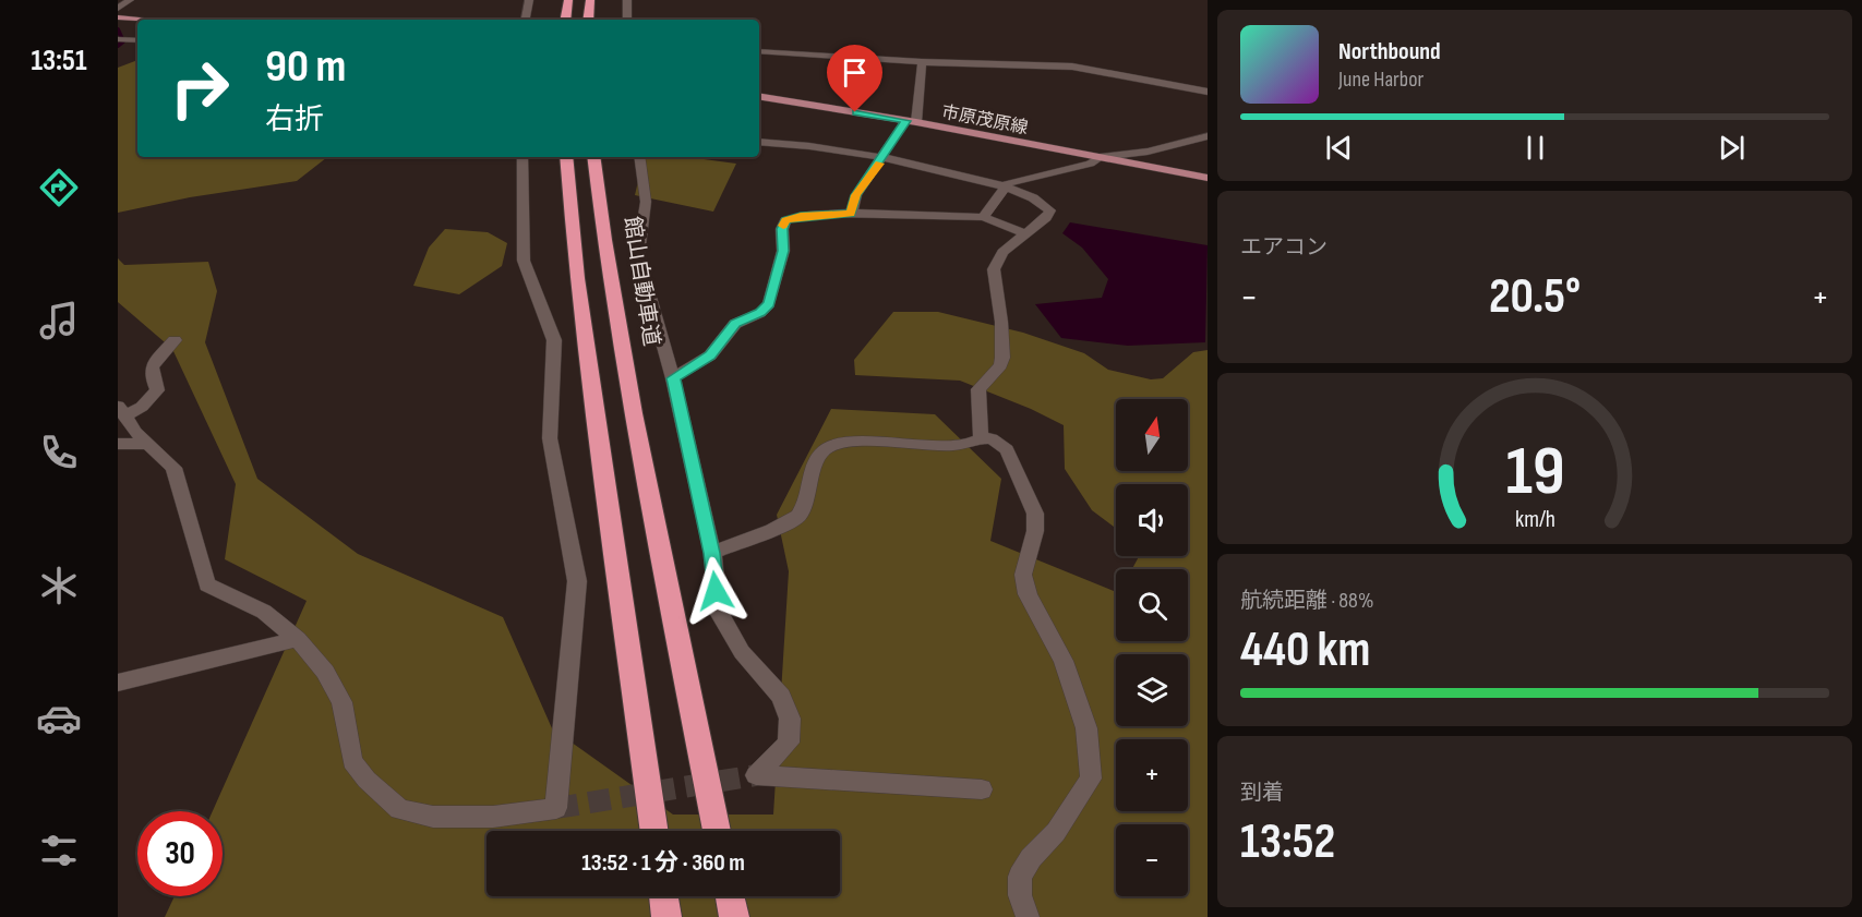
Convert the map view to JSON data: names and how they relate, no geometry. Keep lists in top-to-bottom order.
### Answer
{
  "streets": {
    "highway": ["館山自動車道"],
    "main road": ["市原茂原線"]
  },
  "north": "top",
  "page": {
    "tabs": "13:51",
    "turn": ["90 m", "右折"],
    "song": ["Northbound", "June Harbor"],
    "tile": [
      "エアコン",
      ["航続距離 · 88%", "440 km"],
      ["到着", "13:52"]
    ],
    "heat": ["−", "20.5°", "+"],
    "map_buttons": ["+", "−"],
    "limit": "30",
    "trip": "13:52 · 1 分 · 360 m",
    "gauge": ["19", "km/h"]
  }
}
